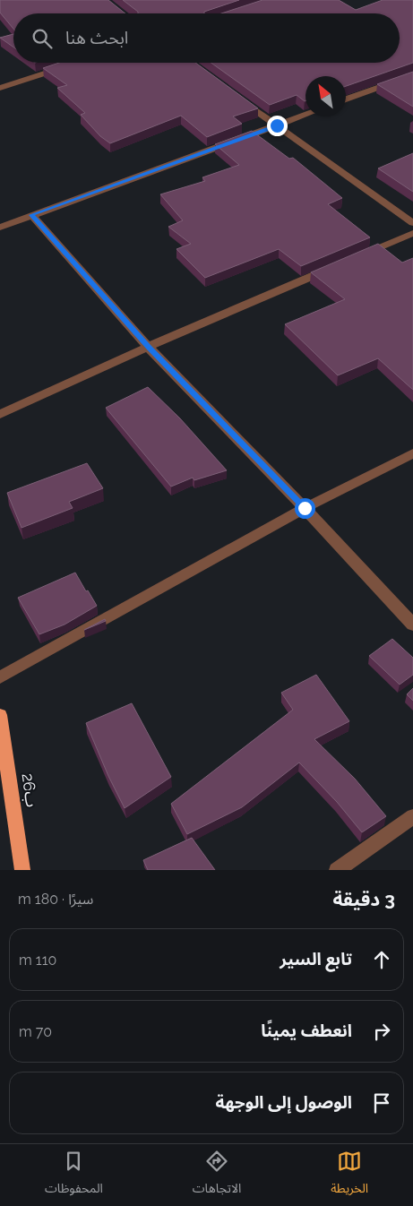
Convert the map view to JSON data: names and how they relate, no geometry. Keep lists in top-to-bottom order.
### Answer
{
  "streets": {
    "highway": ["26ب"]
  },
  "north": "top left",
  "page": {
    "search": "ابحث هنا",
    "heading": ["3 دقيقة", "سيرًا · 180 m"],
    "list": [
      ["تابع السير", "110 m"],
      ["انعطف يمينًا", "70 m"],
      "الوصول إلى الوجهة"
    ],
    "nav": ["الخريطة", "الاتجاهات", "المحفوظات"]
  }
}
